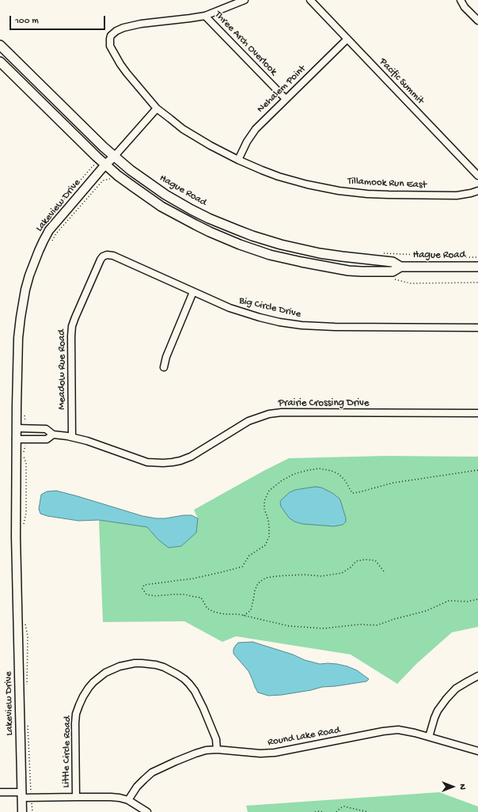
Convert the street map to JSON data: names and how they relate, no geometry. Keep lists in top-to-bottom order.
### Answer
{
  "streets": {
    "main road": ["Hague Road"],
    "street": [
      "Three Arch Overlook",
      "Pacific Summit",
      "Nehalem Point",
      "Tillamook Run East",
      "Lakeview Drive",
      "Big Circle Drive",
      "Meadow Rue Road",
      "Prairie Crossing Drive",
      "Round Lake Road",
      "Little Circle Road"
    ]
  },
  "crossings": [
    ["Three Arch Overlook", "Nehalem Point"],
    ["Three Arch Overlook", "Tillamook Run East"],
    ["Pacific Summit", "Nehalem Point"],
    ["Nehalem Point", "Tillamook Run East"],
    ["Tillamook Run East", "Lakeview Drive"],
    ["Hague Road", "Lakeview Drive"],
    ["Lakeview Drive", "Prairie Crossing Drive"],
    ["Big Circle Drive", "Meadow Rue Road"],
    ["Meadow Rue Road", "Prairie Crossing Drive"],
    ["Round Lake Road", "Little Circle Road"]
  ],
  "scale_bar": "100 m",
  "north": "right"
}
